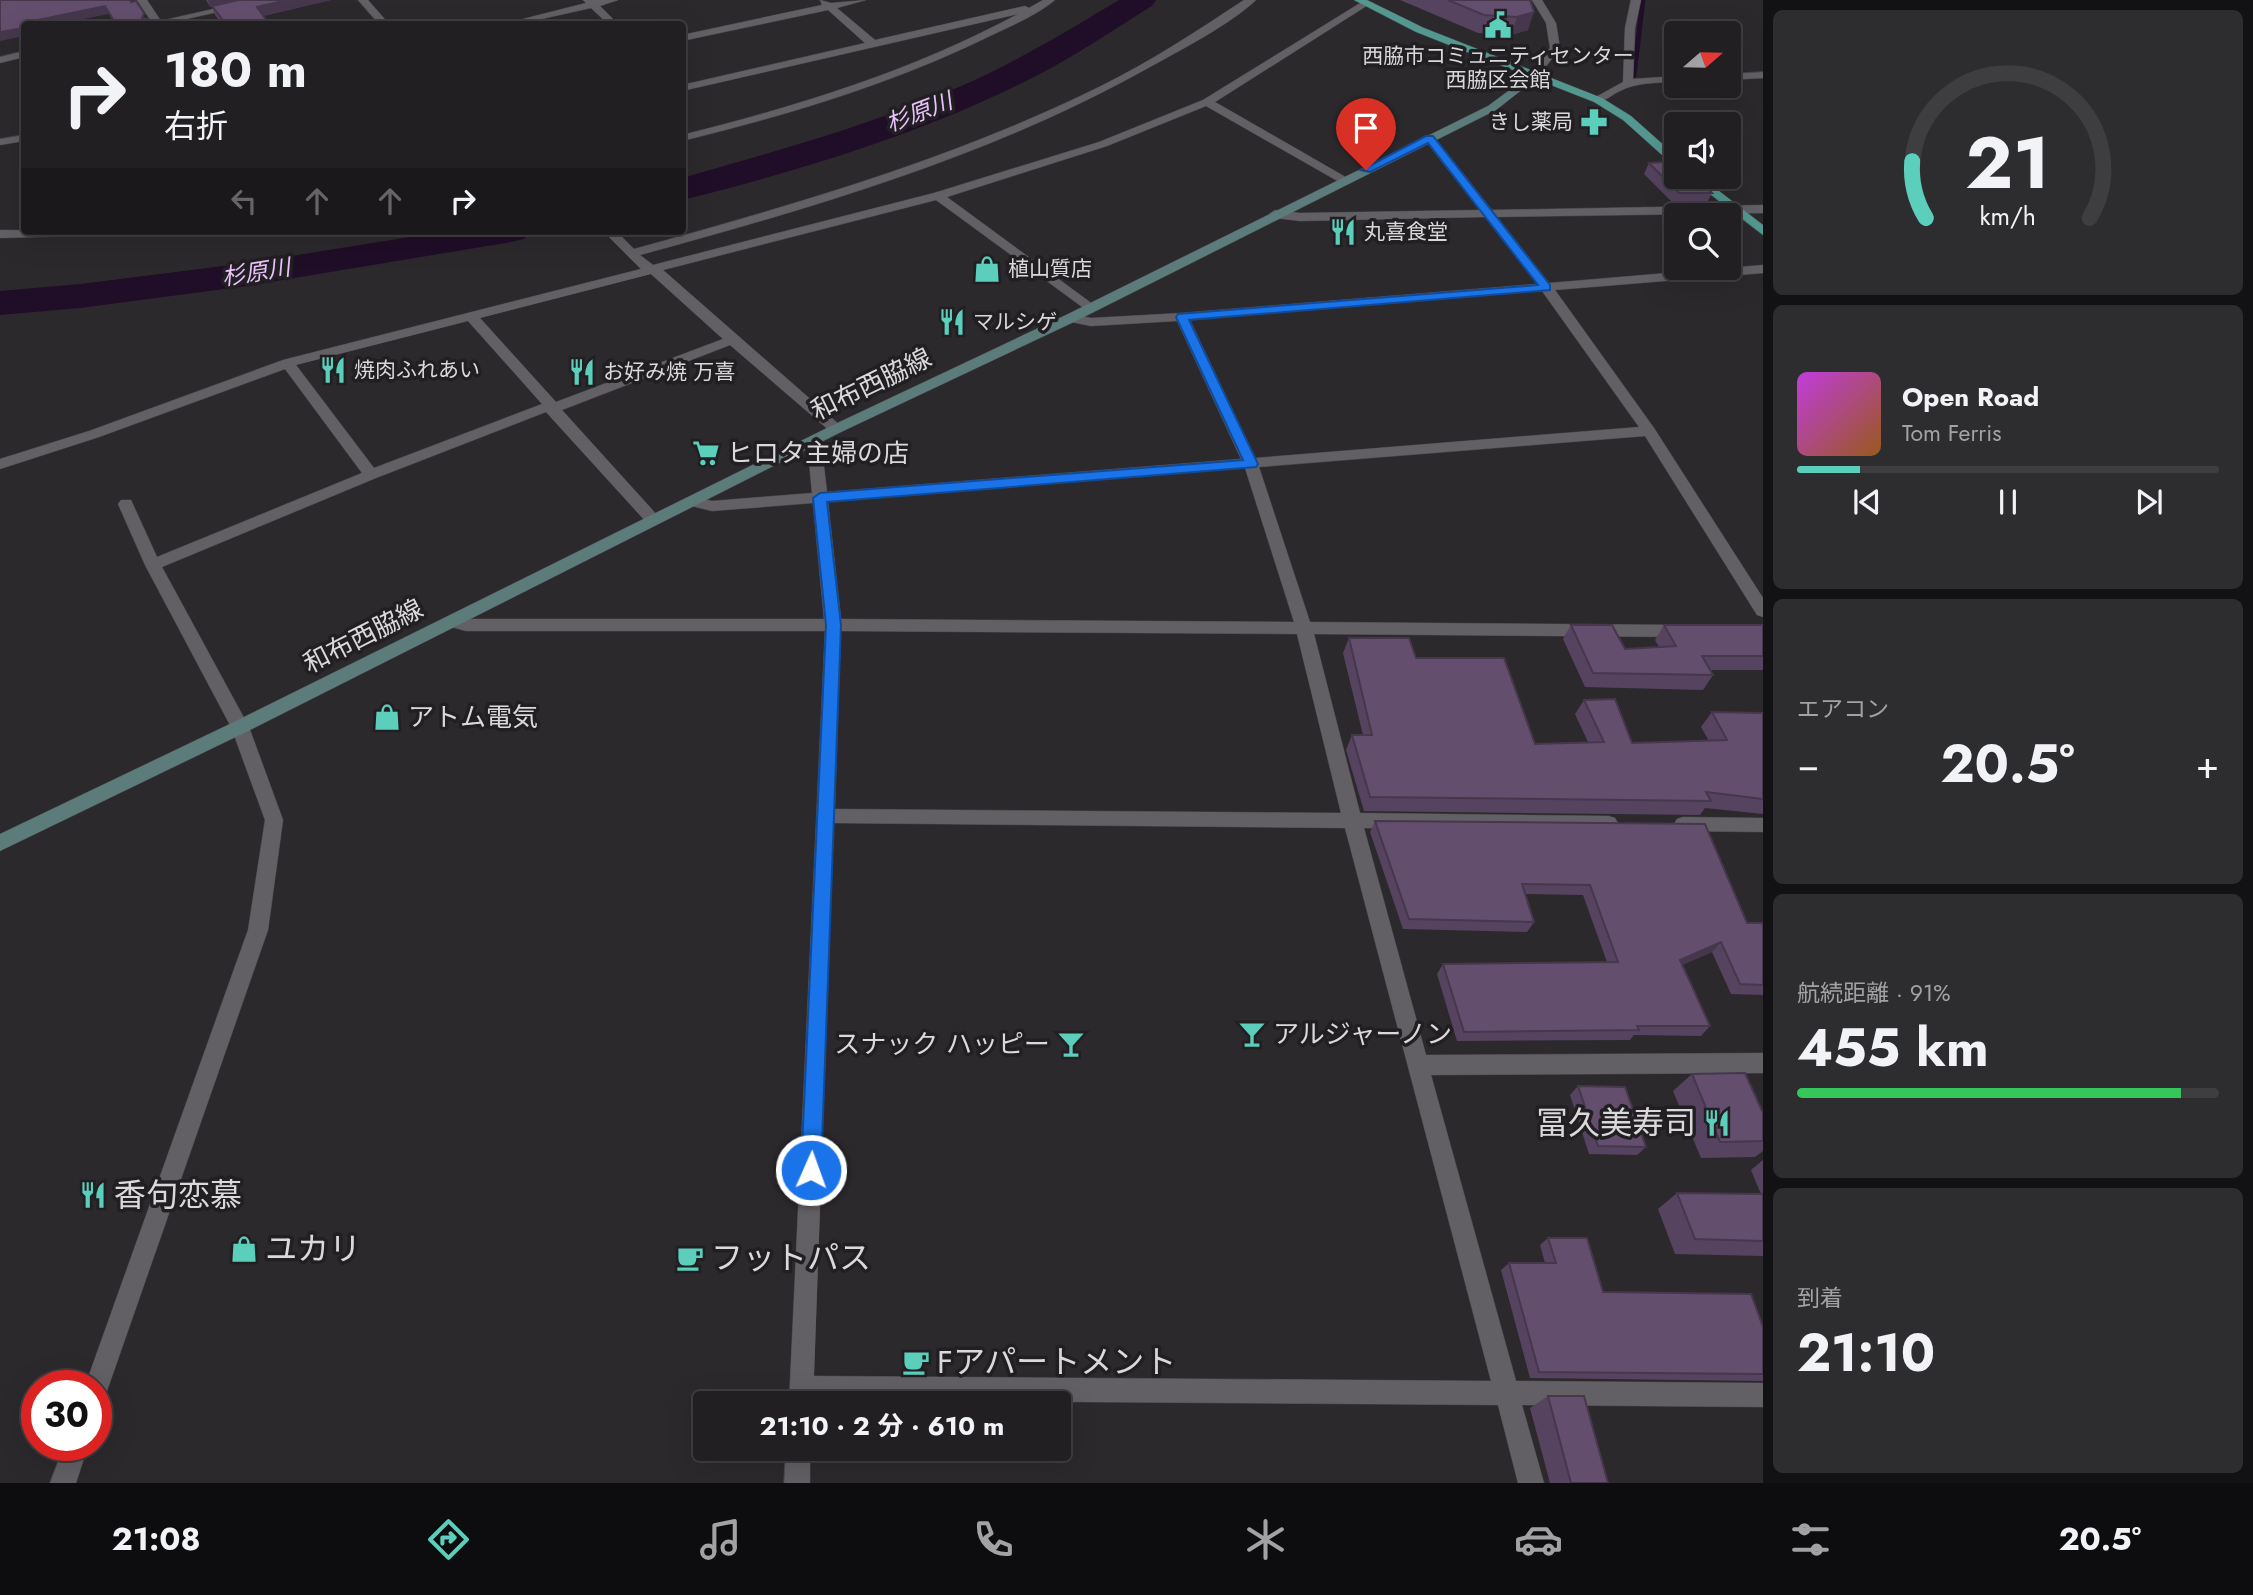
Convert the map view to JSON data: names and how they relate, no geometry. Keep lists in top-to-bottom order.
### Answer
{
  "streets": {
    "main road": ["和布西脇線"]
  },
  "water": ["杉原川"],
  "places": {
    "public building": ["西脇市コミュニティセンター 西脇区会館"],
    "pharmacy": ["きし薬局"],
    "restaurant": [
      "丸喜食堂",
      "マルシゲ",
      "焼肉ふれあい",
      "お好み焼 万喜",
      "冨久美寿司",
      "香句恋慕"
    ],
    "shop": ["植山質店", "アトム電気", "ユカリ"],
    "supermarket": ["ヒロタ主婦の店"],
    "bar": ["アルジャーノン", "スナック ハッピー"],
    "cafe": ["フットパス", "Fアパートメント"]
  },
  "north": "right",
  "page": {
    "turn": ["180 m", "右折"],
    "song": ["Open Road", "Tom Ferris"],
    "tile": [
      "エアコン",
      ["航続距離 · 91%", "455 km"],
      ["到着", "21:10"]
    ],
    "heat": ["−", "20.5°", "+"],
    "limit": "30",
    "trip": "21:10 · 2 分 · 610 m",
    "tabs": ["21:08", "20.5°"],
    "gauge": ["21", "km/h"]
  }
}
